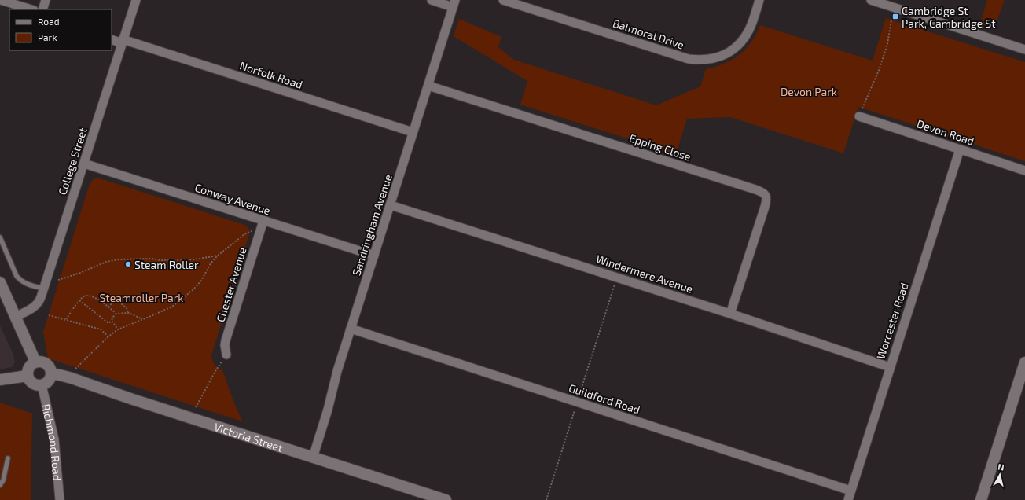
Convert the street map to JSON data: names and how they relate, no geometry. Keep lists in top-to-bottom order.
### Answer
{
  "streets": {
    "street": [
      "Balmoral Drive",
      "Norfolk Road",
      "Devon Road",
      "Epping Close",
      "College Street",
      "Conway Avenue",
      "Sandringham Avenue",
      "Windermere Avenue",
      "Chester Avenue",
      "Worcester Road",
      "Guildford Road",
      "Victoria Street",
      "Richmond Road"
    ]
  },
  "crossings": [
    ["Norfolk Road", "College Street"],
    ["Norfolk Road", "Sandringham Avenue"],
    ["Devon Road", "Worcester Road"],
    ["Epping Close", "Sandringham Avenue"],
    ["Epping Close", "Windermere Avenue"],
    ["College Street", "Conway Avenue"],
    ["Conway Avenue", "Sandringham Avenue"],
    ["Conway Avenue", "Chester Avenue"],
    ["Sandringham Avenue", "Windermere Avenue"],
    ["Sandringham Avenue", "Guildford Road"],
    ["Sandringham Avenue", "Victoria Street"],
    ["Windermere Avenue", "Worcester Road"],
    ["Worcester Road", "Guildford Road"],
    ["Victoria Street", "Richmond Road"]
  ],
  "parks": ["Devon Park", "Steamroller Park"],
  "places": {
    "transit": ["Cambridge St Park, Cambridge St"],
    "other": ["Steam Roller"]
  },
  "legend": ["Road", "Park"],
  "north": "top"
}
